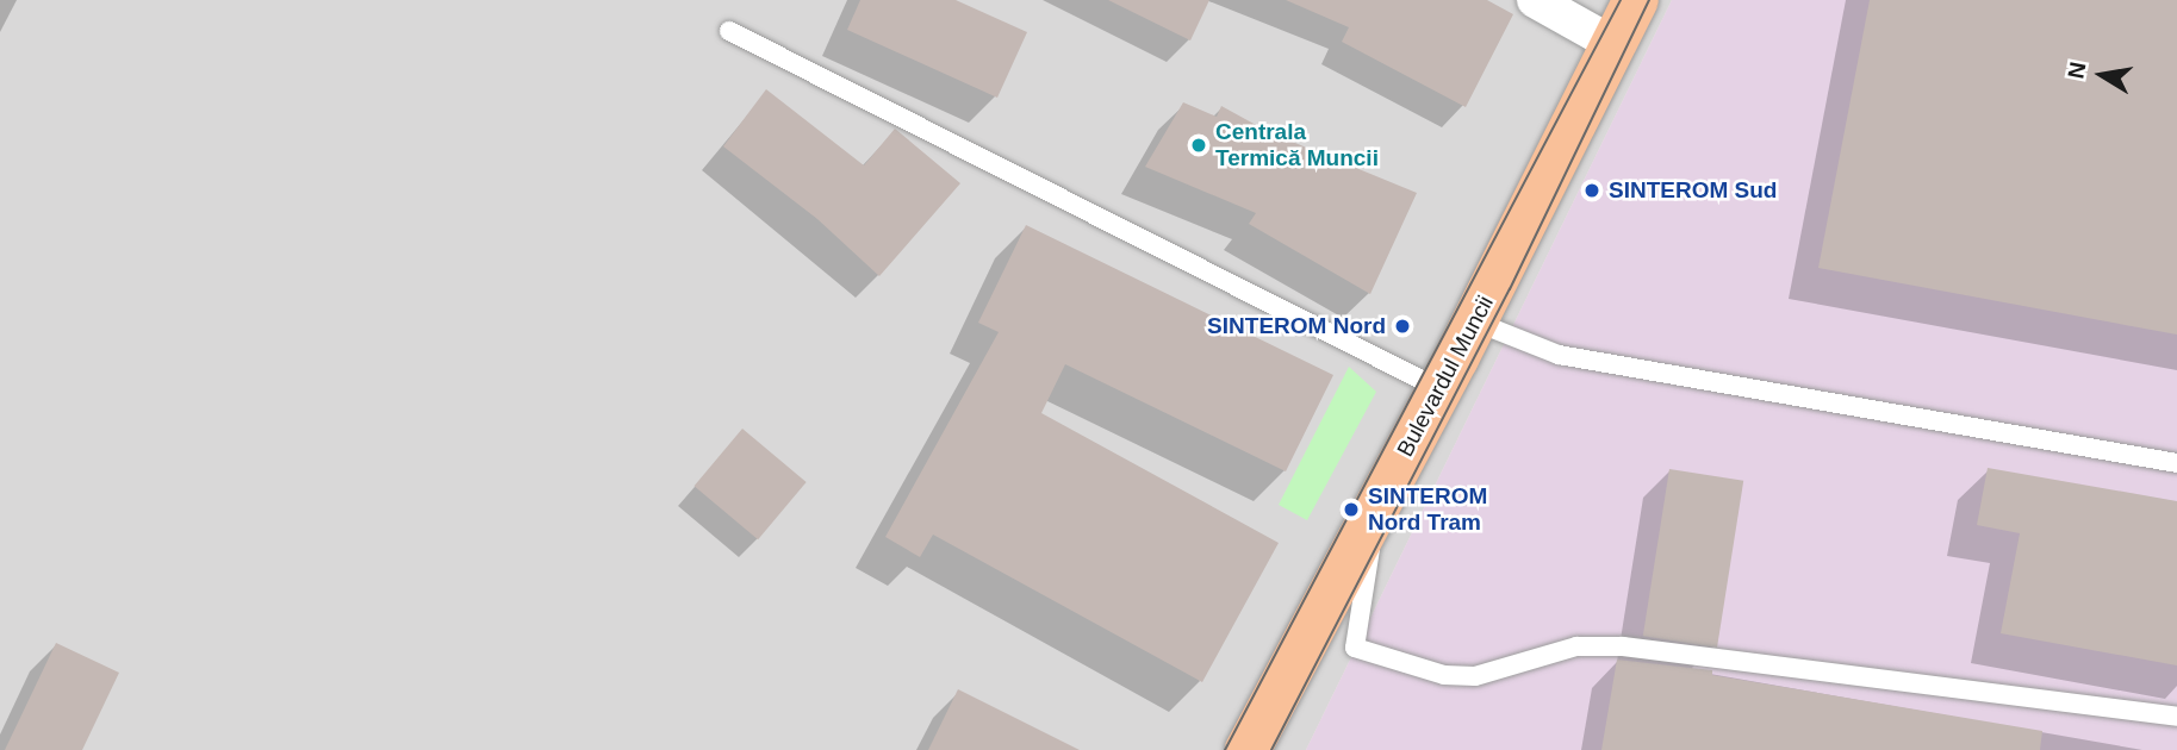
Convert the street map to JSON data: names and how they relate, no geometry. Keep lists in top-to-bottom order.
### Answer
{
  "streets": {
    "main road": ["Bulevardul Muncii"]
  },
  "places": [
    "Centrala Termică Muncii",
    "SINTEROM Sud",
    "SINTEROM Nord",
    "SINTEROM Nord Tram"
  ],
  "north": "left"
}
